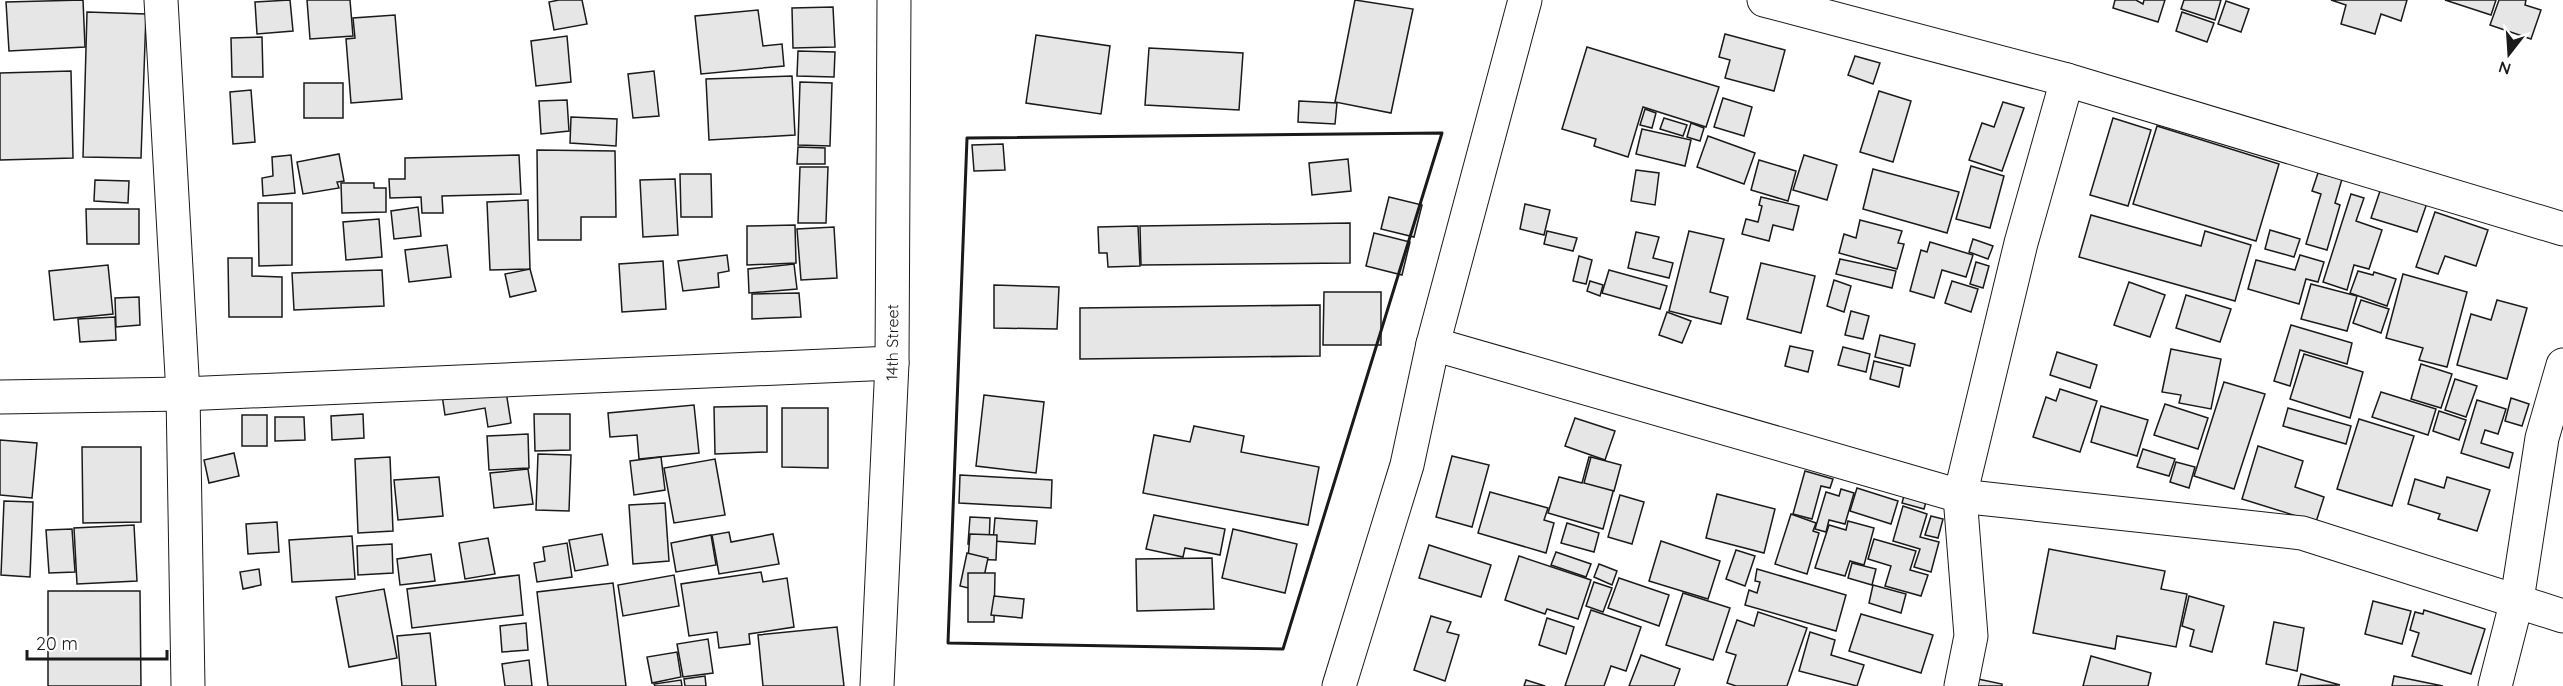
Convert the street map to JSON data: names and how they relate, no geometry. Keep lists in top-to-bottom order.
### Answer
{
  "streets": {
    "street": ["14th Street"]
  },
  "scale_bar": "20 m",
  "north": "bottom"
}
